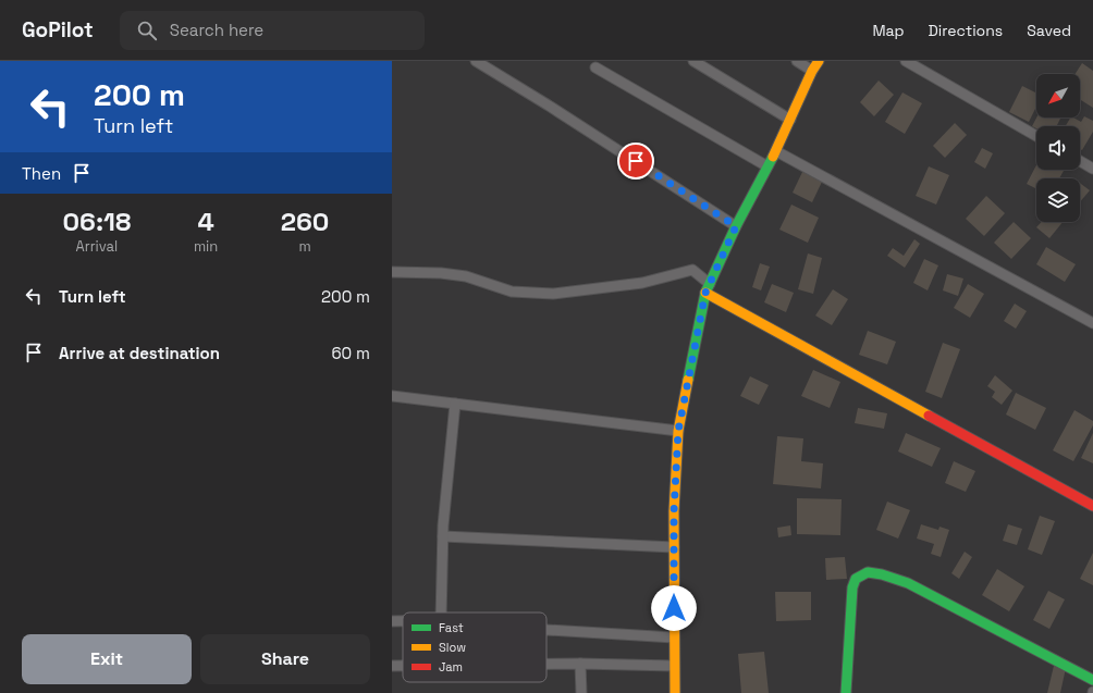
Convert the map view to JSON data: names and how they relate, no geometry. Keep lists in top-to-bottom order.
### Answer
{
  "legend": ["Fast", "Slow", "Jam"],
  "north": "bottom left",
  "page": {
    "header": "GoPilot",
    "search": "Search here",
    "nav": ["Map", "Directions", "Saved"],
    "turn": ["200 m", "Turn left"],
    "then": "Then",
    "eta": [
      "06:18",
      "Arrival",
      "4",
      "min",
      "260",
      "m"
    ],
    "list": [
      {
        "name": "Turn left",
        "value": "200 m"
      },
      {
        "name": "Arrive at destination",
        "value": "60 m"
      }
    ],
    "buttons": ["Exit", "Share"]
  }
}
